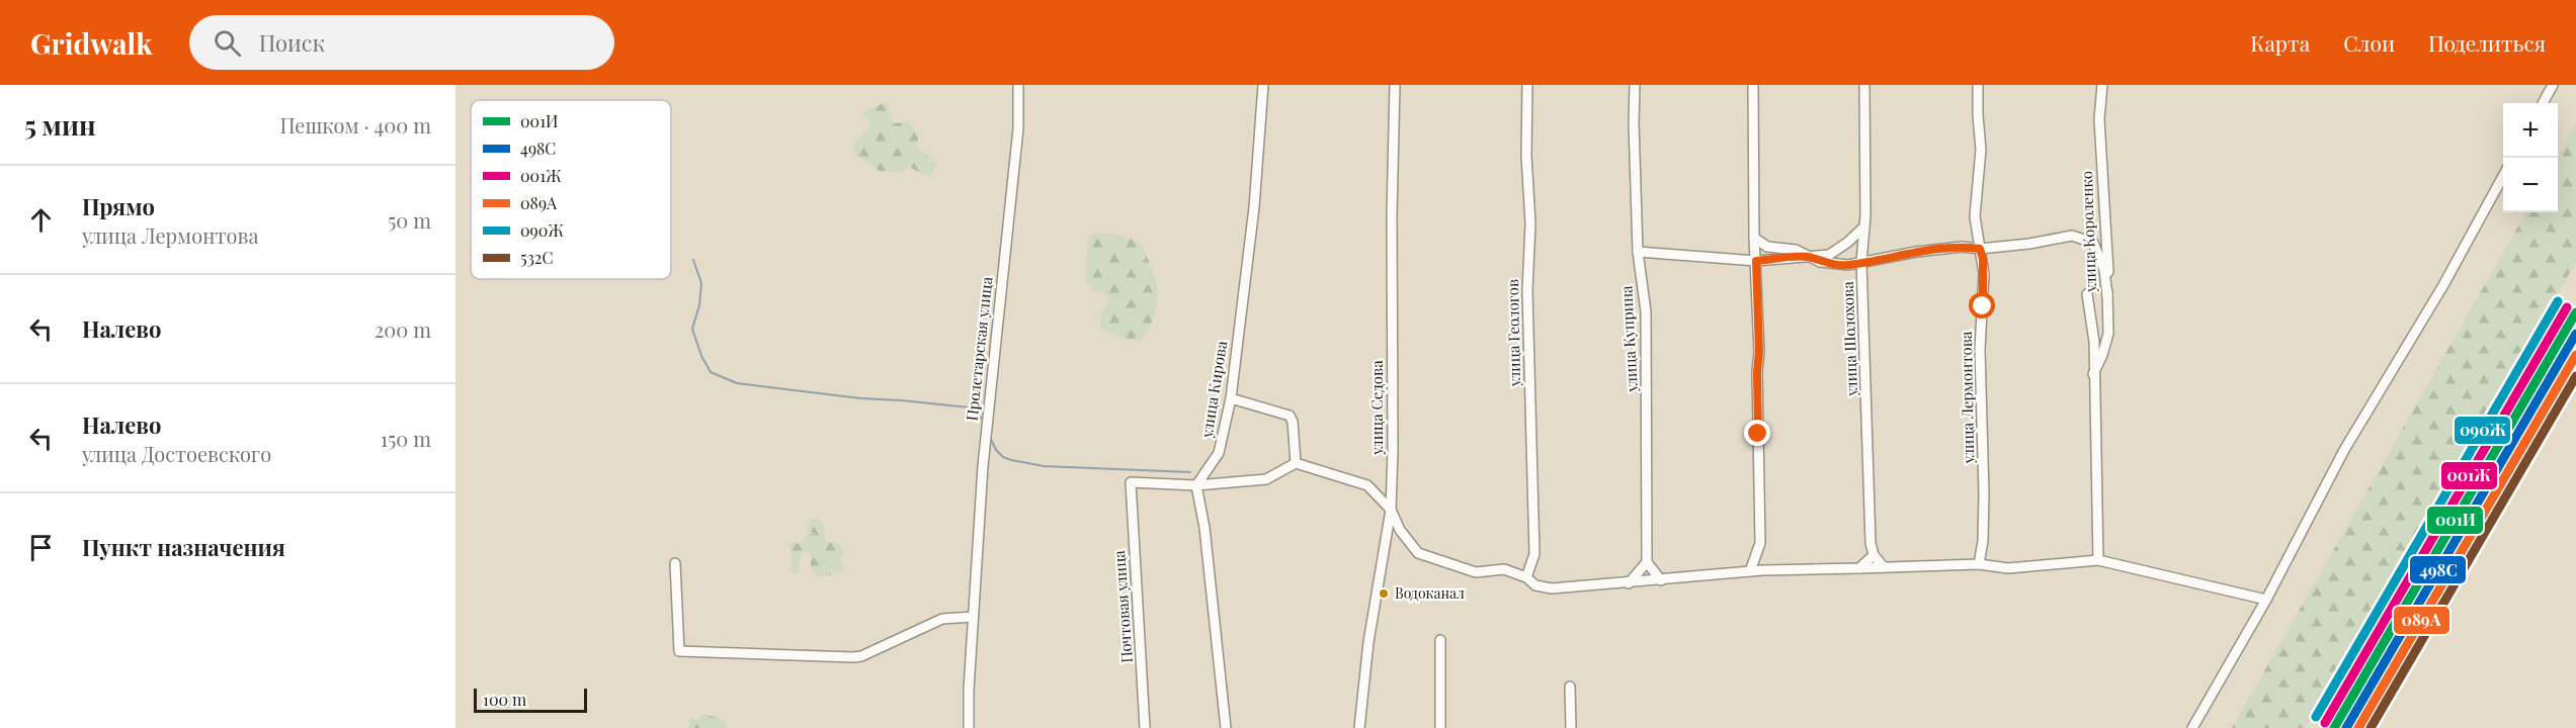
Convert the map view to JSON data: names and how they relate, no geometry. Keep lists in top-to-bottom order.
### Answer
{
  "streets": {
    "street": [
      "улица Короленко",
      "улица Геологов",
      "улица Куприна",
      "улица Шолохова",
      "Пролетарская улица",
      "улица Кирова",
      "улица Лермонтова",
      "улица Седова",
      "Почтовая улица"
    ]
  },
  "crossings": [
    ["улица Кирова", "Почтовая улица"]
  ],
  "places": ["Водоканал"],
  "lines": [
    "transit line 090Ж",
    "transit line 001Ж",
    "transit line 001И",
    "transit line 498С",
    "transit line 089А",
    "transit line 532С"
  ],
  "legend": [
    "001И",
    "498С",
    "001Ж",
    "089А",
    "090Ж",
    "532С"
  ],
  "scale_bar": "100 m",
  "page": {
    "header": "Gridwalk",
    "search": "Поиск",
    "nav": ["Карта", "Слои", "Поделиться"],
    "heading": ["5 мин", "Пешком · 400 m"],
    "map_buttons": ["+", "−"],
    "list": [
      ["Прямо", "улица Лермонтова", "50 m"],
      ["Налево", "200 m"],
      ["Налево", "улица Достоевского", "150 m"],
      "Пункт назначения"
    ],
    "scale": "100 m"
  }
}
